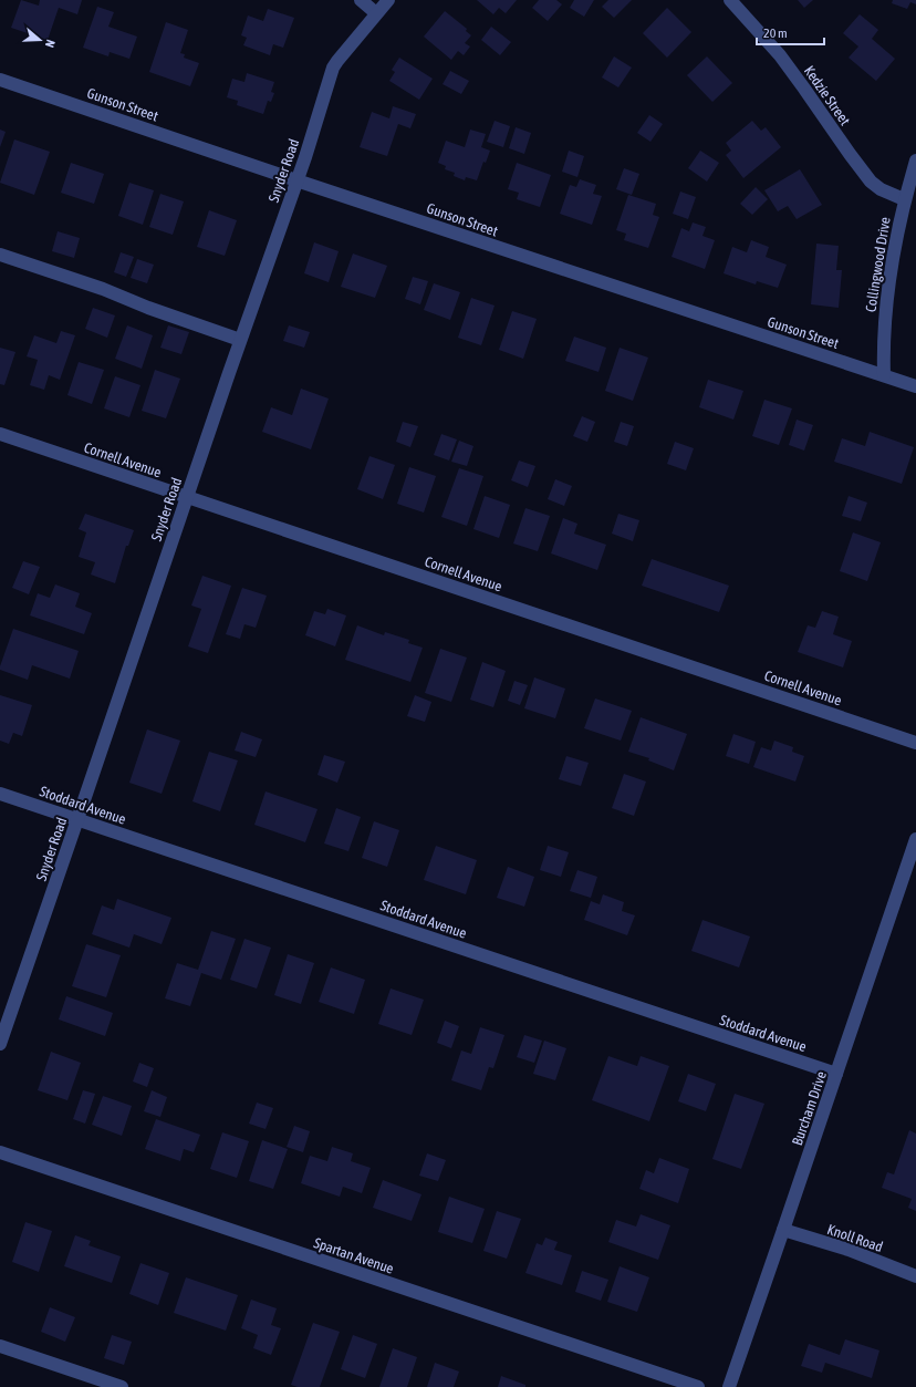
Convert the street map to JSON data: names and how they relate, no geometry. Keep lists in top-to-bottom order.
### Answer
{
  "streets": {
    "street": [
      "Kedzie Street",
      "Gunson Street",
      "Snyder Road",
      "Collingwood Drive",
      "Cornell Avenue",
      "Stoddard Avenue",
      "Burcham Drive",
      "Knoll Road",
      "Spartan Avenue"
    ]
  },
  "crossings": [
    ["Kedzie Street", "Collingwood Drive"],
    ["Gunson Street", "Snyder Road"],
    ["Gunson Street", "Collingwood Drive"],
    ["Snyder Road", "Cornell Avenue"],
    ["Snyder Road", "Stoddard Avenue"],
    ["Stoddard Avenue", "Burcham Drive"],
    ["Burcham Drive", "Knoll Road"]
  ],
  "scale_bar": "20 m",
  "north": "right"
}
